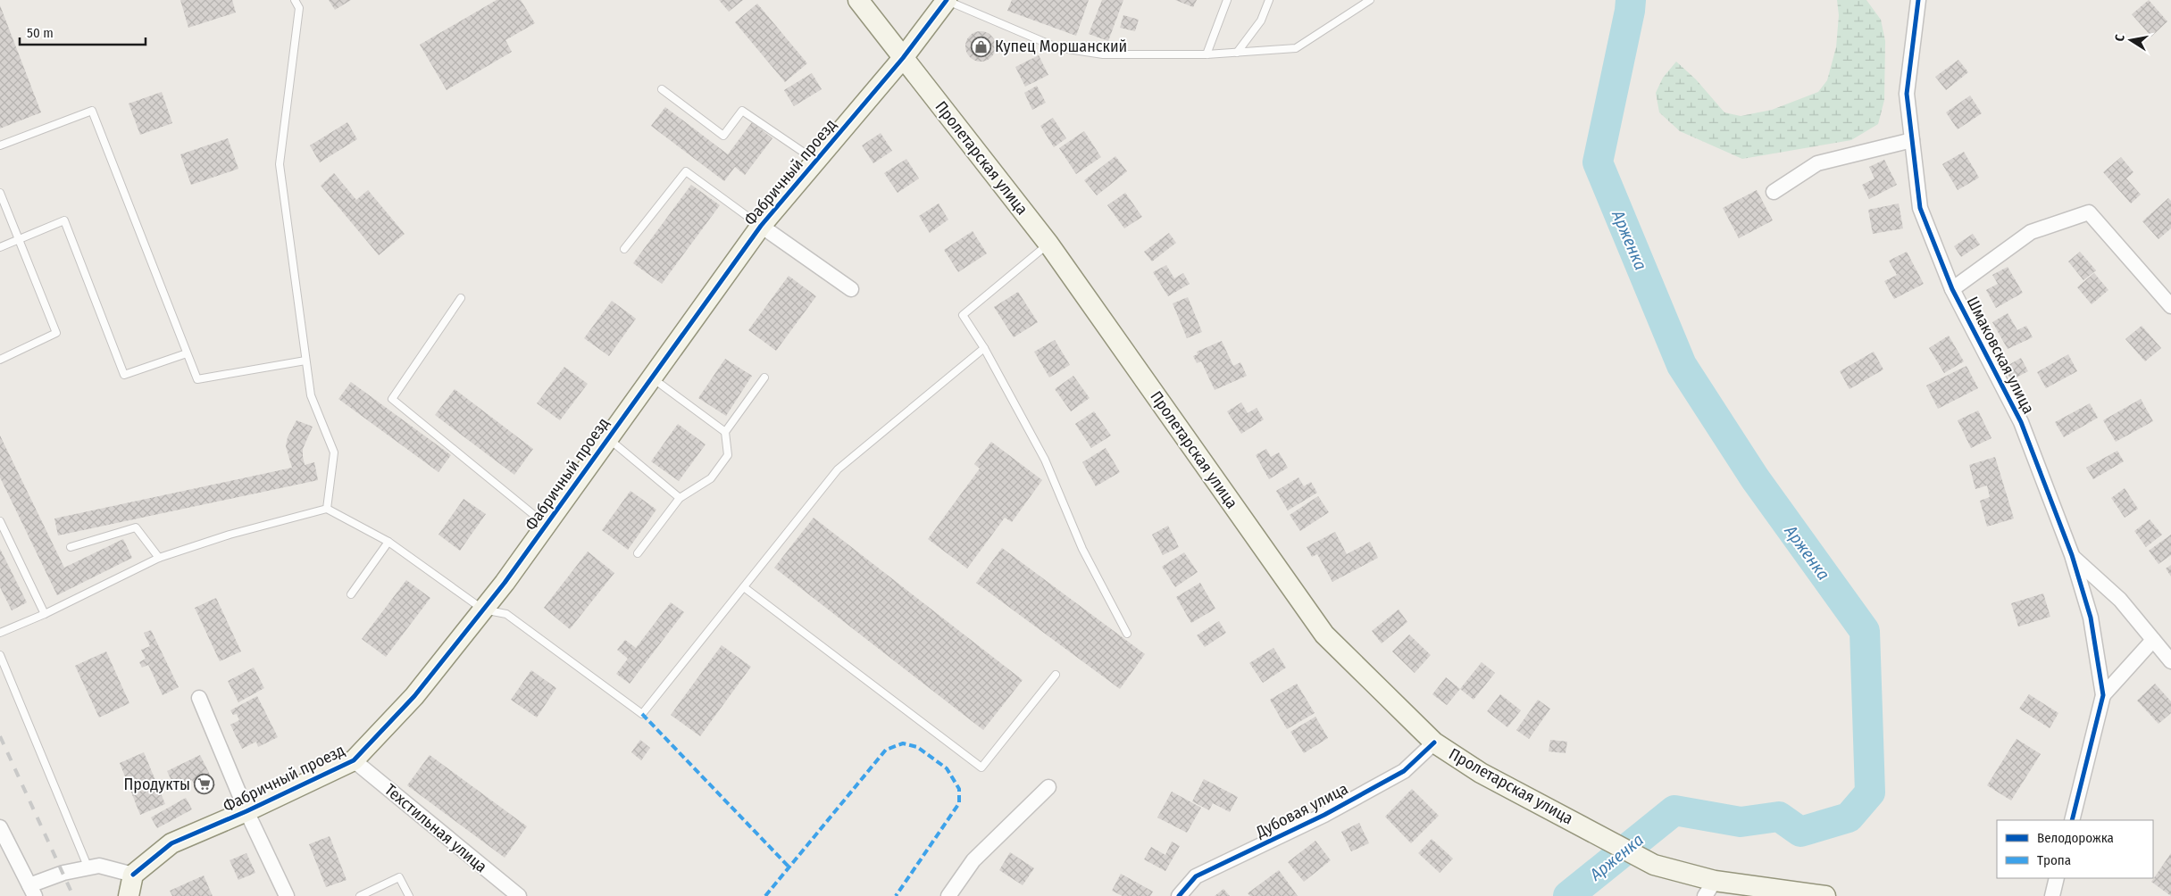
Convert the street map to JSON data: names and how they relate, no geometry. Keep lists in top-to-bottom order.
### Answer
{
  "streets": {
    "main road": ["Пролетарская улица", "Фабричный проезд"],
    "street": ["Шмаковская улица", "Дубовая улица", "Техстильная улица"]
  },
  "crossings": [
    ["Пролетарская улица", "Фабричный проезд"],
    ["Пролетарская улица", "Дубовая улица"],
    ["Фабричный проезд", "Техстильная улица"]
  ],
  "water": ["Арженка"],
  "places": {
    "shop": ["Купец Моршанский"],
    "supermarket": ["Продукты"]
  },
  "legend": ["Велодорожка", "Тропа"],
  "scale_bar": "50 m",
  "north": "left"
}
